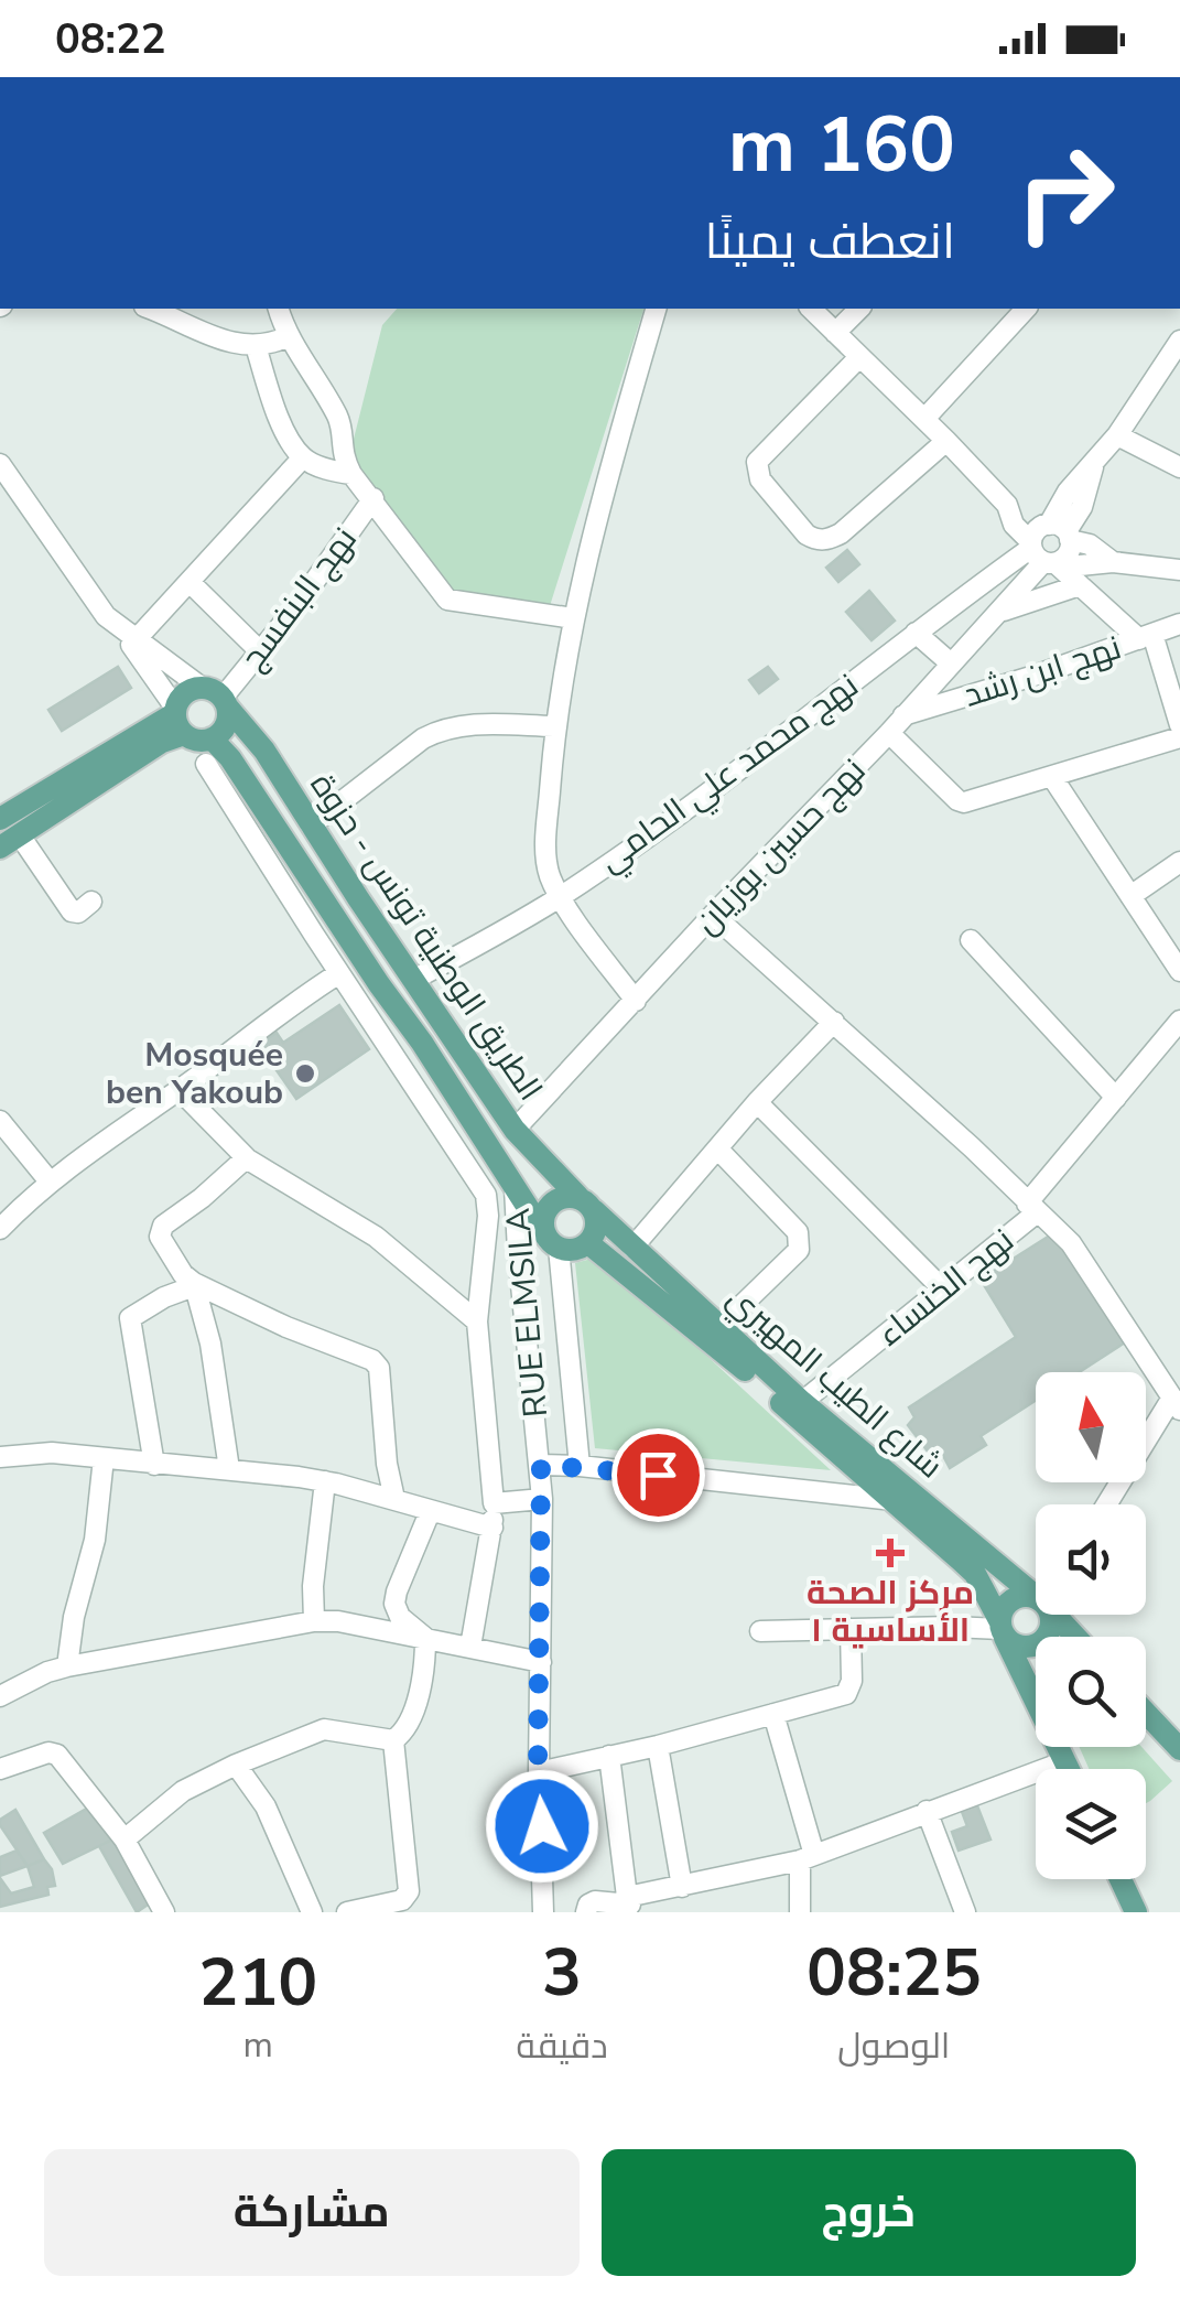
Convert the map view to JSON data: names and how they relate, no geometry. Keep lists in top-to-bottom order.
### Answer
{
  "streets": {
    "main road": ["الطريق الوطنية تونس - حزوة", "شارع الطيب المهيري"],
    "street": [
      "نهج البنفسج",
      "نهج ابن رشد",
      "نهج محمد علي الحامي",
      "نهج حسين بوزيان",
      "نهج الخنساء",
      "RUE ELMSILA"
    ]
  },
  "crossings": [
    ["نهج البنفسج", "الطريق الوطنية تونس - حزوة"],
    ["نهج ابن رشد", "نهج حسين بوزيان"],
    ["نهج محمد علي الحامي", "نهج حسين بوزيان"],
    ["نهج محمد علي الحامي", "الطريق الوطنية تونس - حزوة"],
    ["نهج حسين بوزيان", "الطريق الوطنية تونس - حزوة"],
    ["الطريق الوطنية تونس - حزوة", "RUE ELMSILA"],
    ["الطريق الوطنية تونس - حزوة", "شارع الطيب المهيري"],
    ["نهج الخنساء", "شارع الطيب المهيري"],
    ["RUE ELMSILA", "شارع الطيب المهيري"]
  ],
  "places": {
    "other": ["Mosquée ben Yakoub"],
    "health": ["مركز الصحة الأساسية ١"]
  },
  "north": "top",
  "page": {
    "status": "08:22",
    "turn": ["160 m", "انعطف يمينًا"],
    "eta": [
      "08:25",
      "الوصول",
      "3",
      "دقيقة",
      "210",
      "m"
    ],
    "buttons": ["خروج", "مشاركة"]
  }
}
